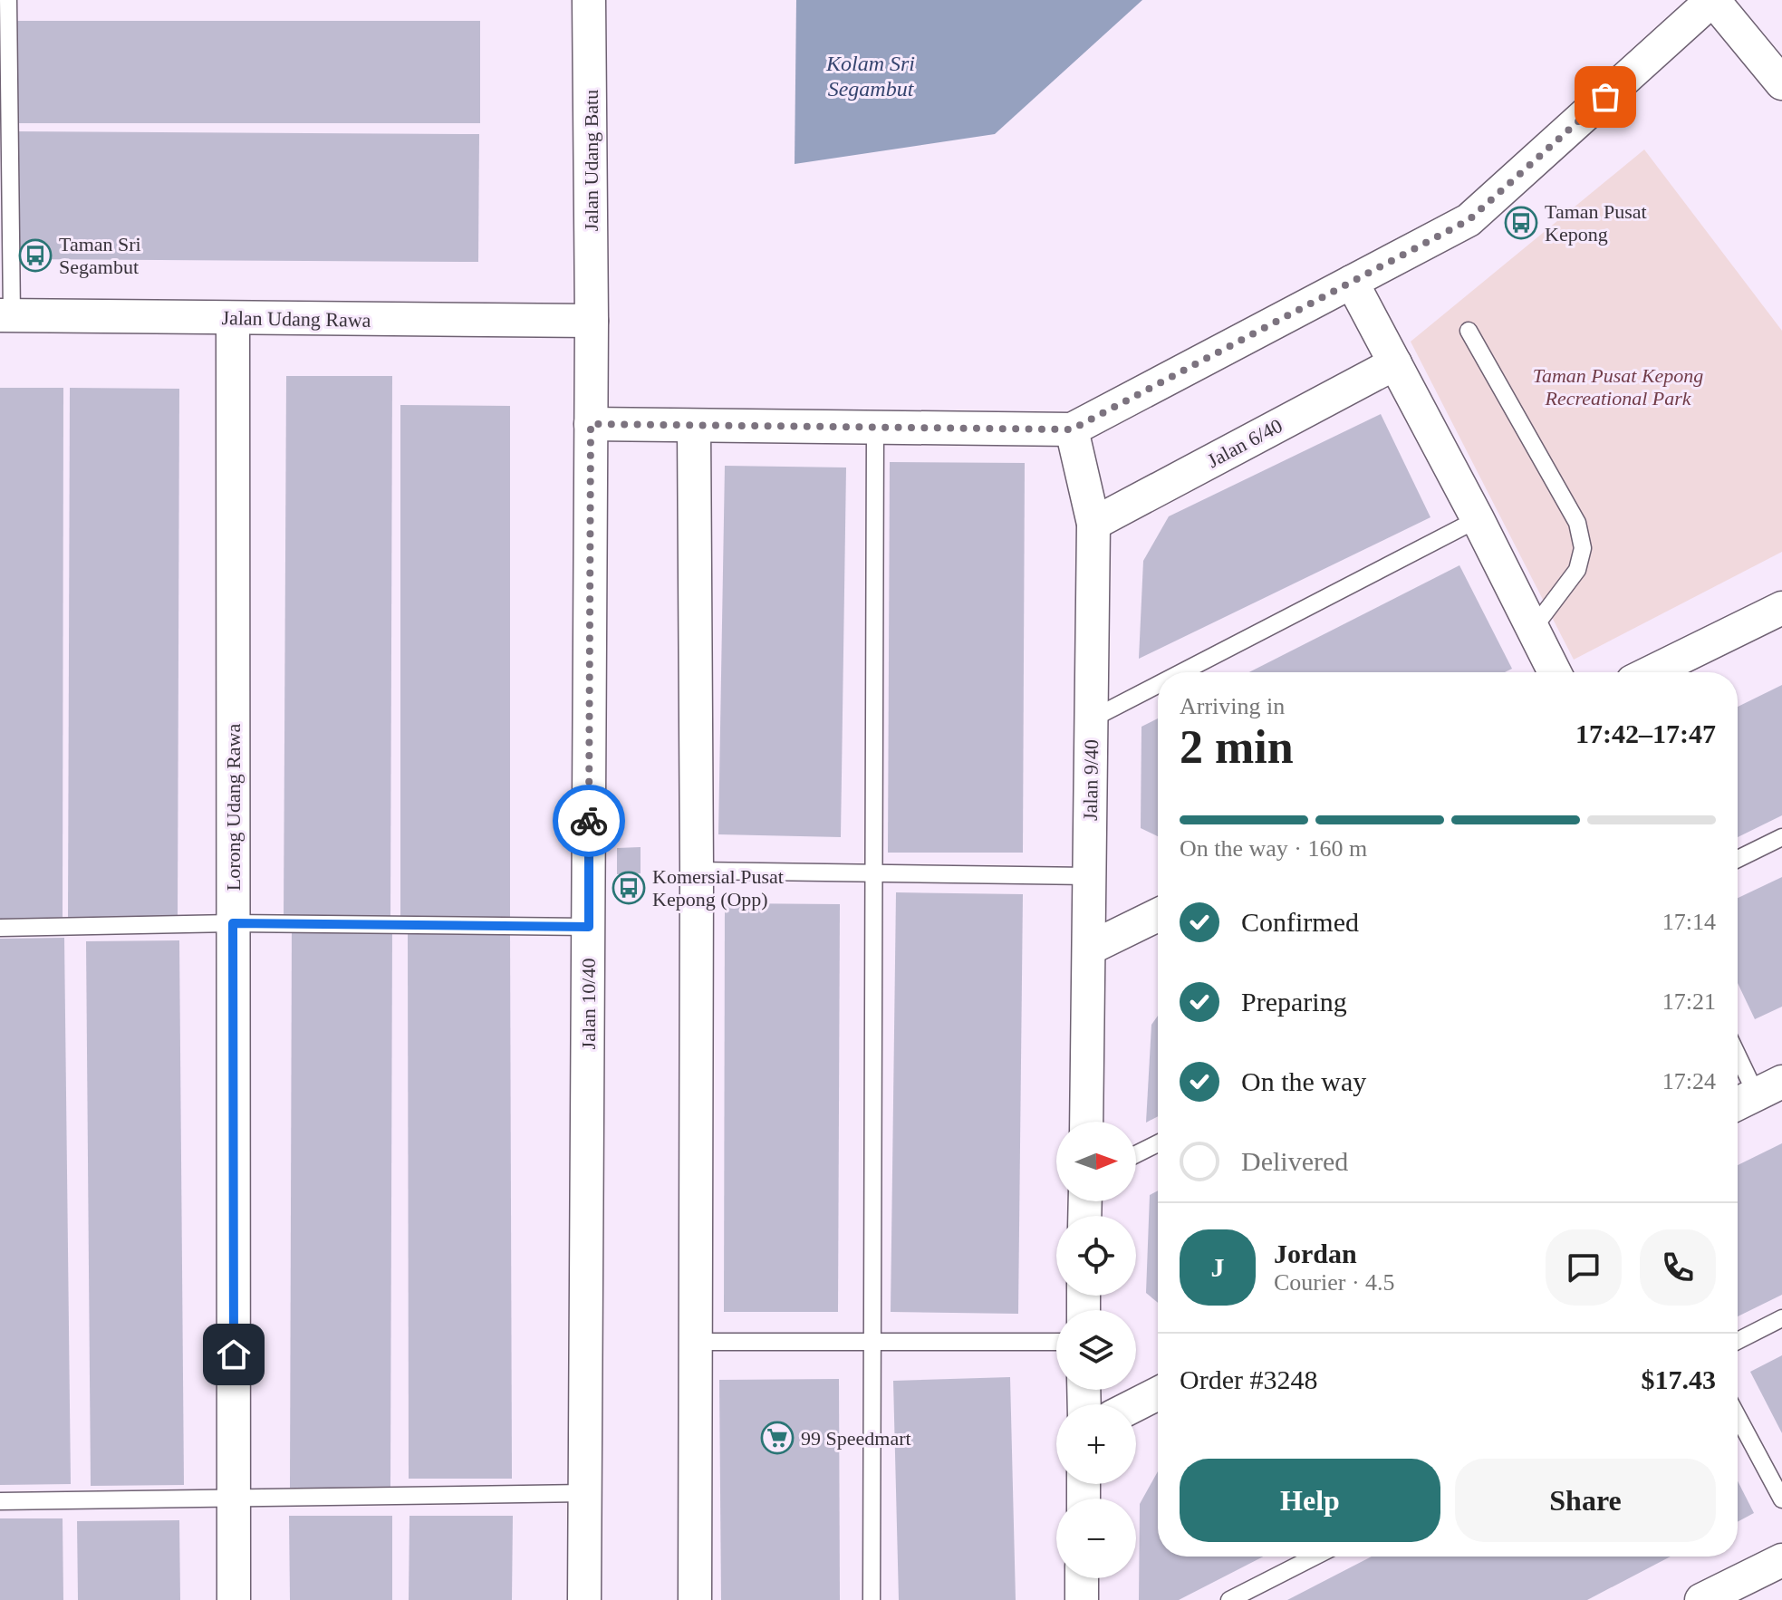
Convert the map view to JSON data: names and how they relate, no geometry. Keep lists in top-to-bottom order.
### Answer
{
  "streets": {
    "street": [
      "Jalan Udang Batu",
      "Jalan Udang Rawa",
      "Jalan 6/40",
      "Jalan 9/40",
      "Lorong Udang Rawa",
      "Jalan 10/40"
    ]
  },
  "crossings": [
    ["Jalan Udang Batu", "Jalan Udang Rawa"],
    ["Jalan Udang Batu", "Jalan 10/40"],
    ["Jalan Udang Rawa", "Lorong Udang Rawa"],
    ["Jalan Udang Rawa", "Jalan 10/40"],
    ["Jalan 6/40", "Jalan 9/40"]
  ],
  "water": ["Kolam Sri Segambut"],
  "parks": ["Taman Pusat Kepong Recreational Park"],
  "places": {
    "bus stop": ["Taman Pusat Kepong", "Taman Sri Segambut", "Komersial Pusat Kepong (Opp)"],
    "supermarket": ["99 Speedmart"]
  },
  "north": "right",
  "page": {
    "heading": ["2 min", "Arriving in", "17:42–17:47"],
    "panel": [
      "Jordan",
      "Courier · 4.5",
      "Order #3248",
      "$17.43"
    ],
    "bar": "On the way · 160 m",
    "list": [
      ["Confirmed", "17:14"],
      ["Preparing", "17:21"],
      ["On the way", "17:24"],
      "Delivered"
    ],
    "map_buttons": ["+", "−"],
    "round": "J",
    "buttons": ["Help", "Share"]
  }
}
